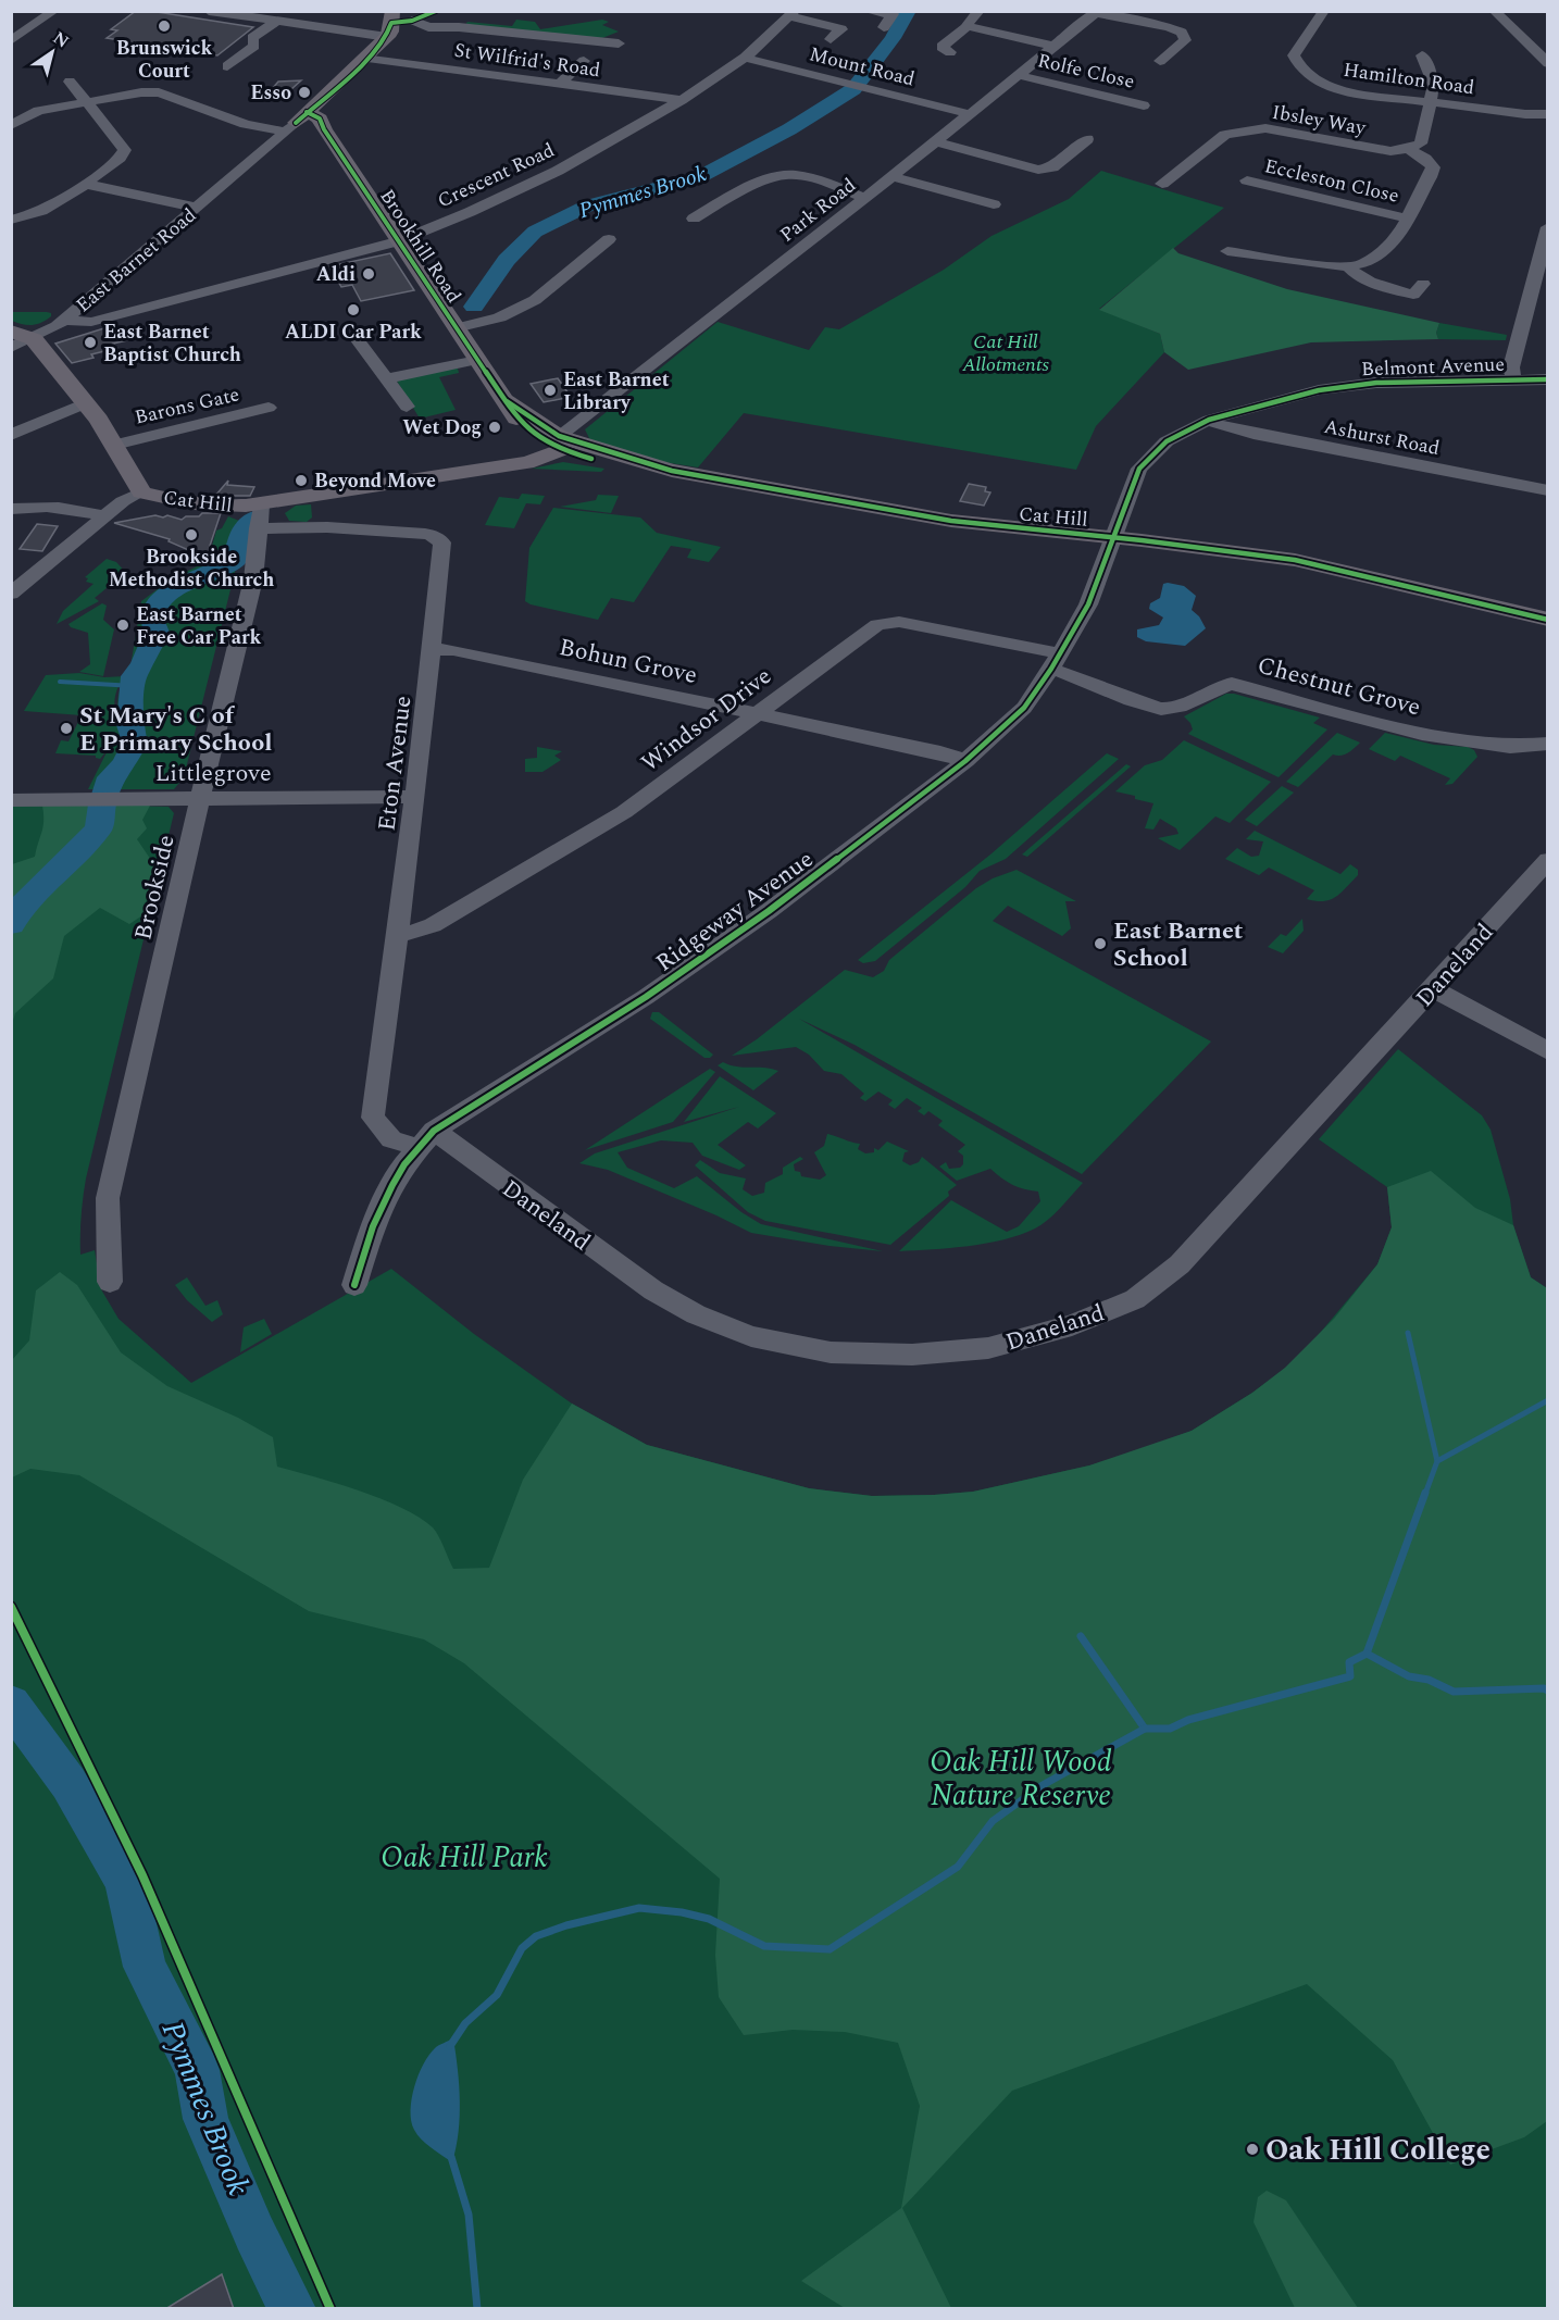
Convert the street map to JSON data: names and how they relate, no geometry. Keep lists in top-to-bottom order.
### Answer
{
  "streets": {
    "main road": ["Brookhill Road", "East Barnet Road", "Cat Hill"],
    "street": [
      "St Wilfrid's Road",
      "Mount Road",
      "Rolfe Close",
      "Hamilton Road",
      "Ibsley Way",
      "Crescent Road",
      "Eccleston Close",
      "Park Road",
      "Belmont Avenue",
      "Barons Gate",
      "Ashurst Road",
      "Bohun Grove",
      "Chestnut Grove",
      "Windsor Drive",
      "Eton Avenue",
      "Littlegrove",
      "Brookside",
      "Ridgeway Avenue",
      "Daneland"
    ]
  },
  "crossings": [
    ["St Wilfrid's Road", "Crescent Road"],
    ["St Wilfrid's Road", "East Barnet Road"],
    ["Mount Road", "Crescent Road"],
    ["Mount Road", "Park Road"],
    ["Rolfe Close", "Park Road"],
    ["Crescent Road", "Brookhill Road"],
    ["Crescent Road", "East Barnet Road"],
    ["Park Road", "Brookhill Road"],
    ["Park Road", "Cat Hill"],
    ["Brookhill Road", "East Barnet Road"],
    ["Brookhill Road", "Cat Hill"],
    ["Belmont Avenue", "Ashurst Road"],
    ["Belmont Avenue", "Cat Hill"],
    ["Belmont Avenue", "Ridgeway Avenue"],
    ["Cat Hill", "Eton Avenue"],
    ["Cat Hill", "Brookside"],
    ["Cat Hill", "Ridgeway Avenue"],
    ["Bohun Grove", "Windsor Drive"],
    ["Bohun Grove", "Eton Avenue"],
    ["Bohun Grove", "Ridgeway Avenue"],
    ["Chestnut Grove", "Windsor Drive"],
    ["Chestnut Grove", "Ridgeway Avenue"],
    ["Windsor Drive", "Eton Avenue"],
    ["Windsor Drive", "Ridgeway Avenue"],
    ["Eton Avenue", "Littlegrove"],
    ["Eton Avenue", "Brookside"],
    ["Eton Avenue", "Ridgeway Avenue"],
    ["Eton Avenue", "Daneland"],
    ["Littlegrove", "Brookside"],
    ["Ridgeway Avenue", "Daneland"]
  ],
  "water": ["Pymmes Brook"],
  "parks": ["Cat Hill Allotments", "Oak Hill Wood Nature Reserve", "Oak Hill Park"],
  "places": [
    "Brunswick Court",
    "Esso",
    "Aldi",
    "ALDI Car Park",
    "East Barnet Baptist Church",
    "East Barnet Library",
    "Wet Dog",
    "Beyond Move",
    "Brookside Methodist Church",
    "East Barnet Free Car Park",
    "St Mary's C of E Primary School",
    "East Barnet School",
    "Oak Hill College"
  ],
  "north": "top right"
}
